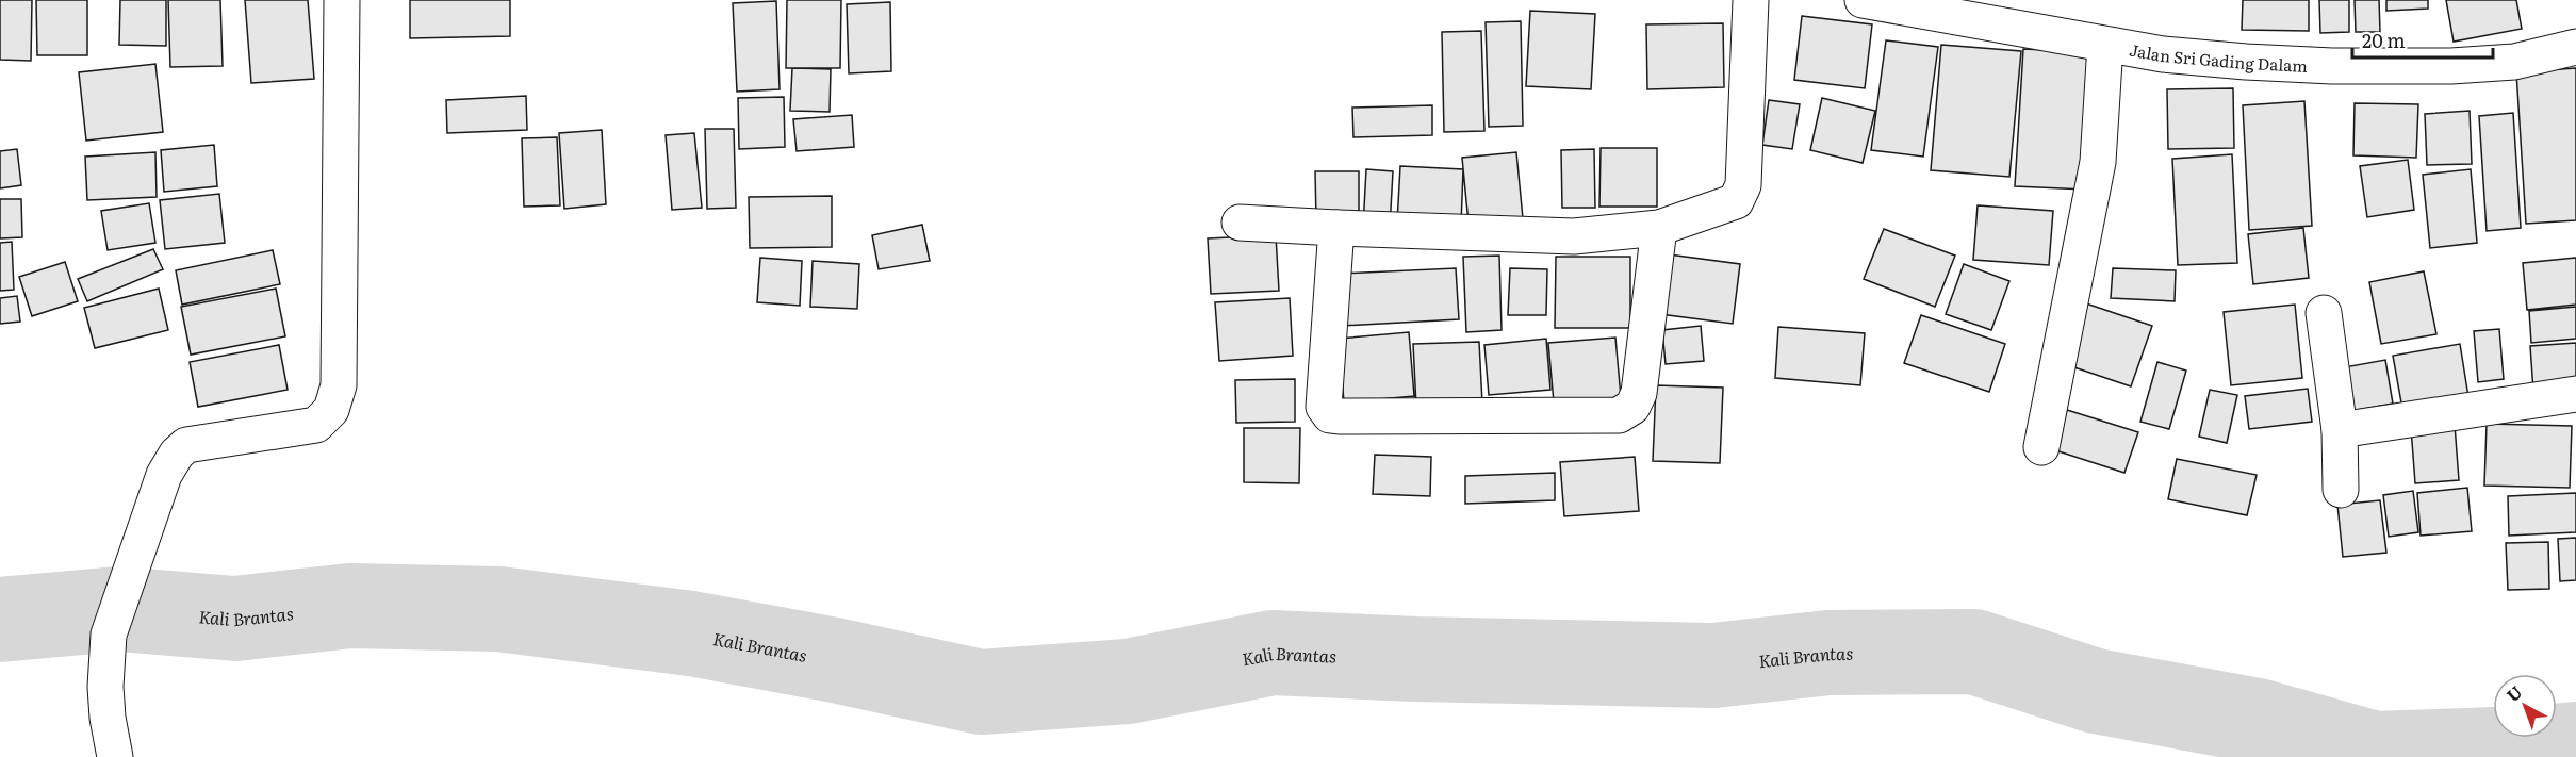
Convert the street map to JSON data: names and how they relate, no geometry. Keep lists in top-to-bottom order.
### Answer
{
  "streets": {
    "street": ["Jalan Sri Gading Dalam"]
  },
  "water": ["Kali Brantas"],
  "scale_bar": "20 m",
  "north": "top left"
}
